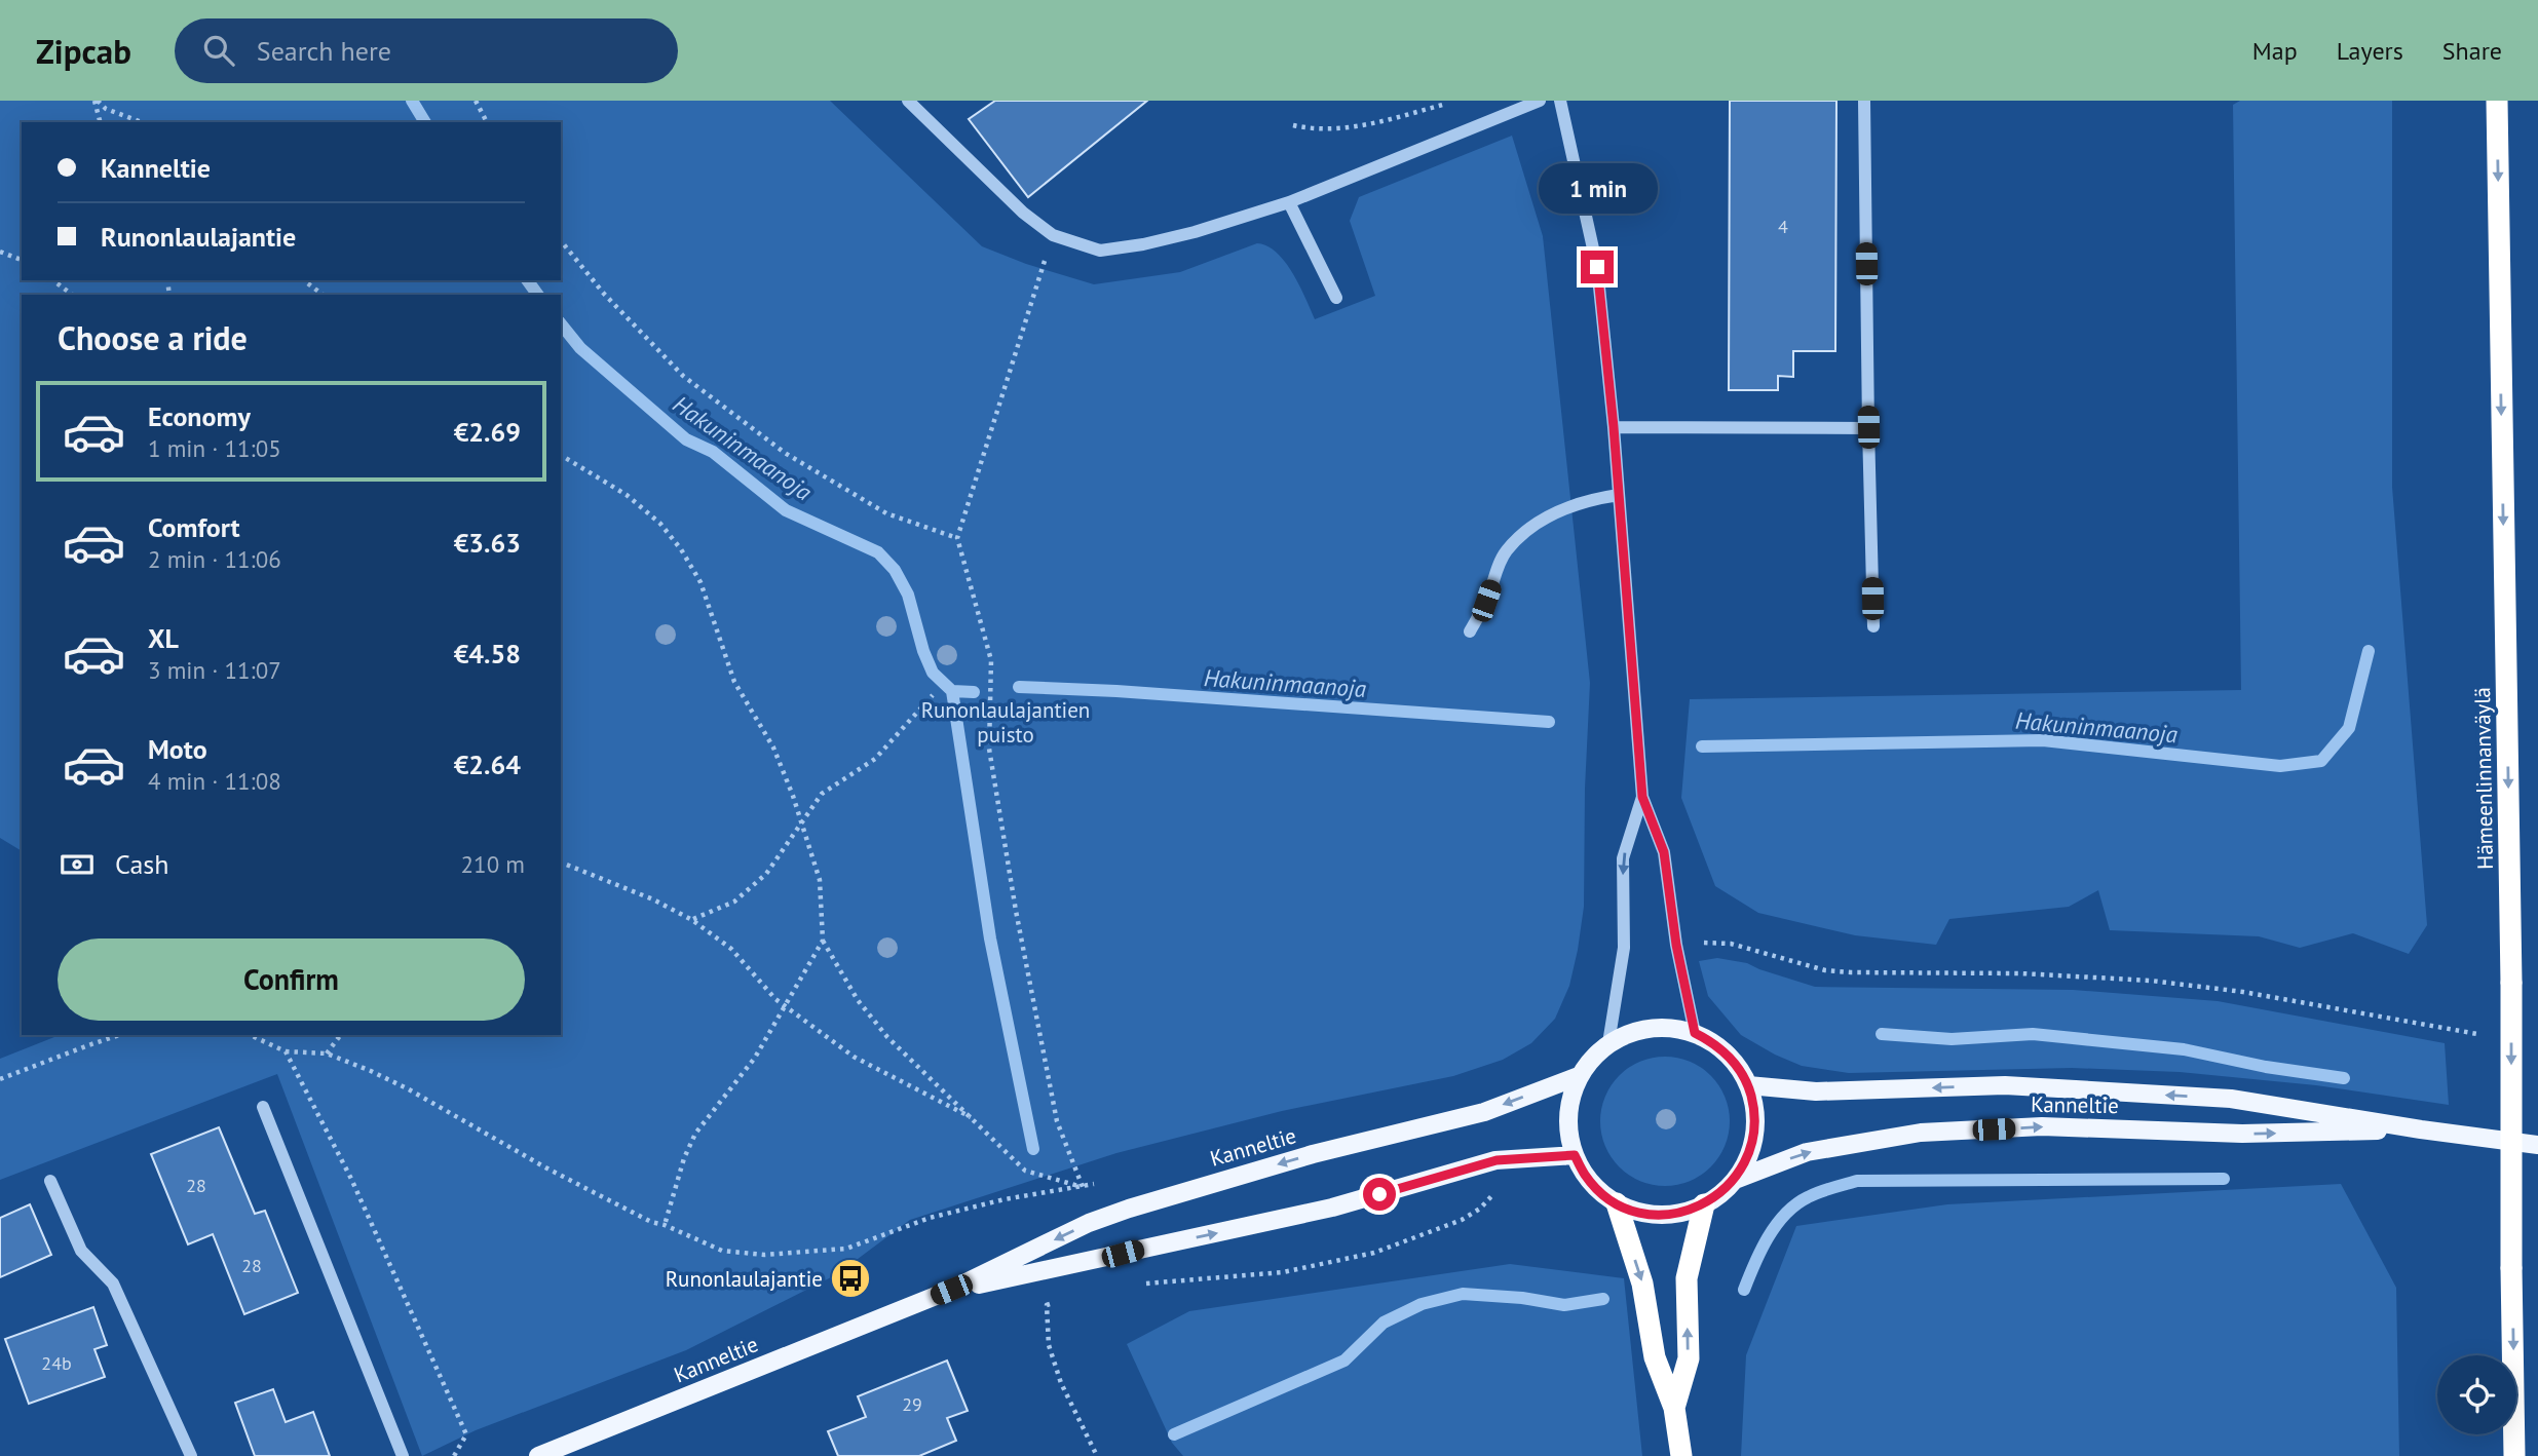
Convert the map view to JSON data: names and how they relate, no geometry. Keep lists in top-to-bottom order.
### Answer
{
  "streets": {
    "highway": ["Hämeenlinnanväylä"],
    "main road": ["Kanneltie"]
  },
  "one_way": ["Hämeenlinnanväylä"],
  "water": ["Hakuninmaanoja"],
  "parks": ["Runonlaulajantien puisto"],
  "places": {
    "bus stop": ["Runonlaulajantie"]
  },
  "house_numbers": [
    "4",
    "28",
    "28",
    "24b",
    "29"
  ],
  "page": {
    "header": "Zipcab",
    "search": "Search here",
    "nav": ["Map", "Layers", "Share"],
    "banner": ["Kanneltie", "Runonlaulajantie"],
    "bubble": "1 min",
    "heading": "Choose a ride",
    "list": [
      {
        "name": "Economy",
        "note": "1 min · 11:05",
        "value": "€2.69"
      },
      {
        "name": "Comfort",
        "note": "2 min · 11:06",
        "value": "€3.63"
      },
      {
        "name": "XL",
        "note": "3 min · 11:07",
        "value": "€4.58"
      },
      {
        "name": "Moto",
        "note": "4 min · 11:08",
        "value": "€2.64"
      }
    ],
    "pay": ["Cash", "210 m"],
    "buttons": "Confirm"
  }
}
